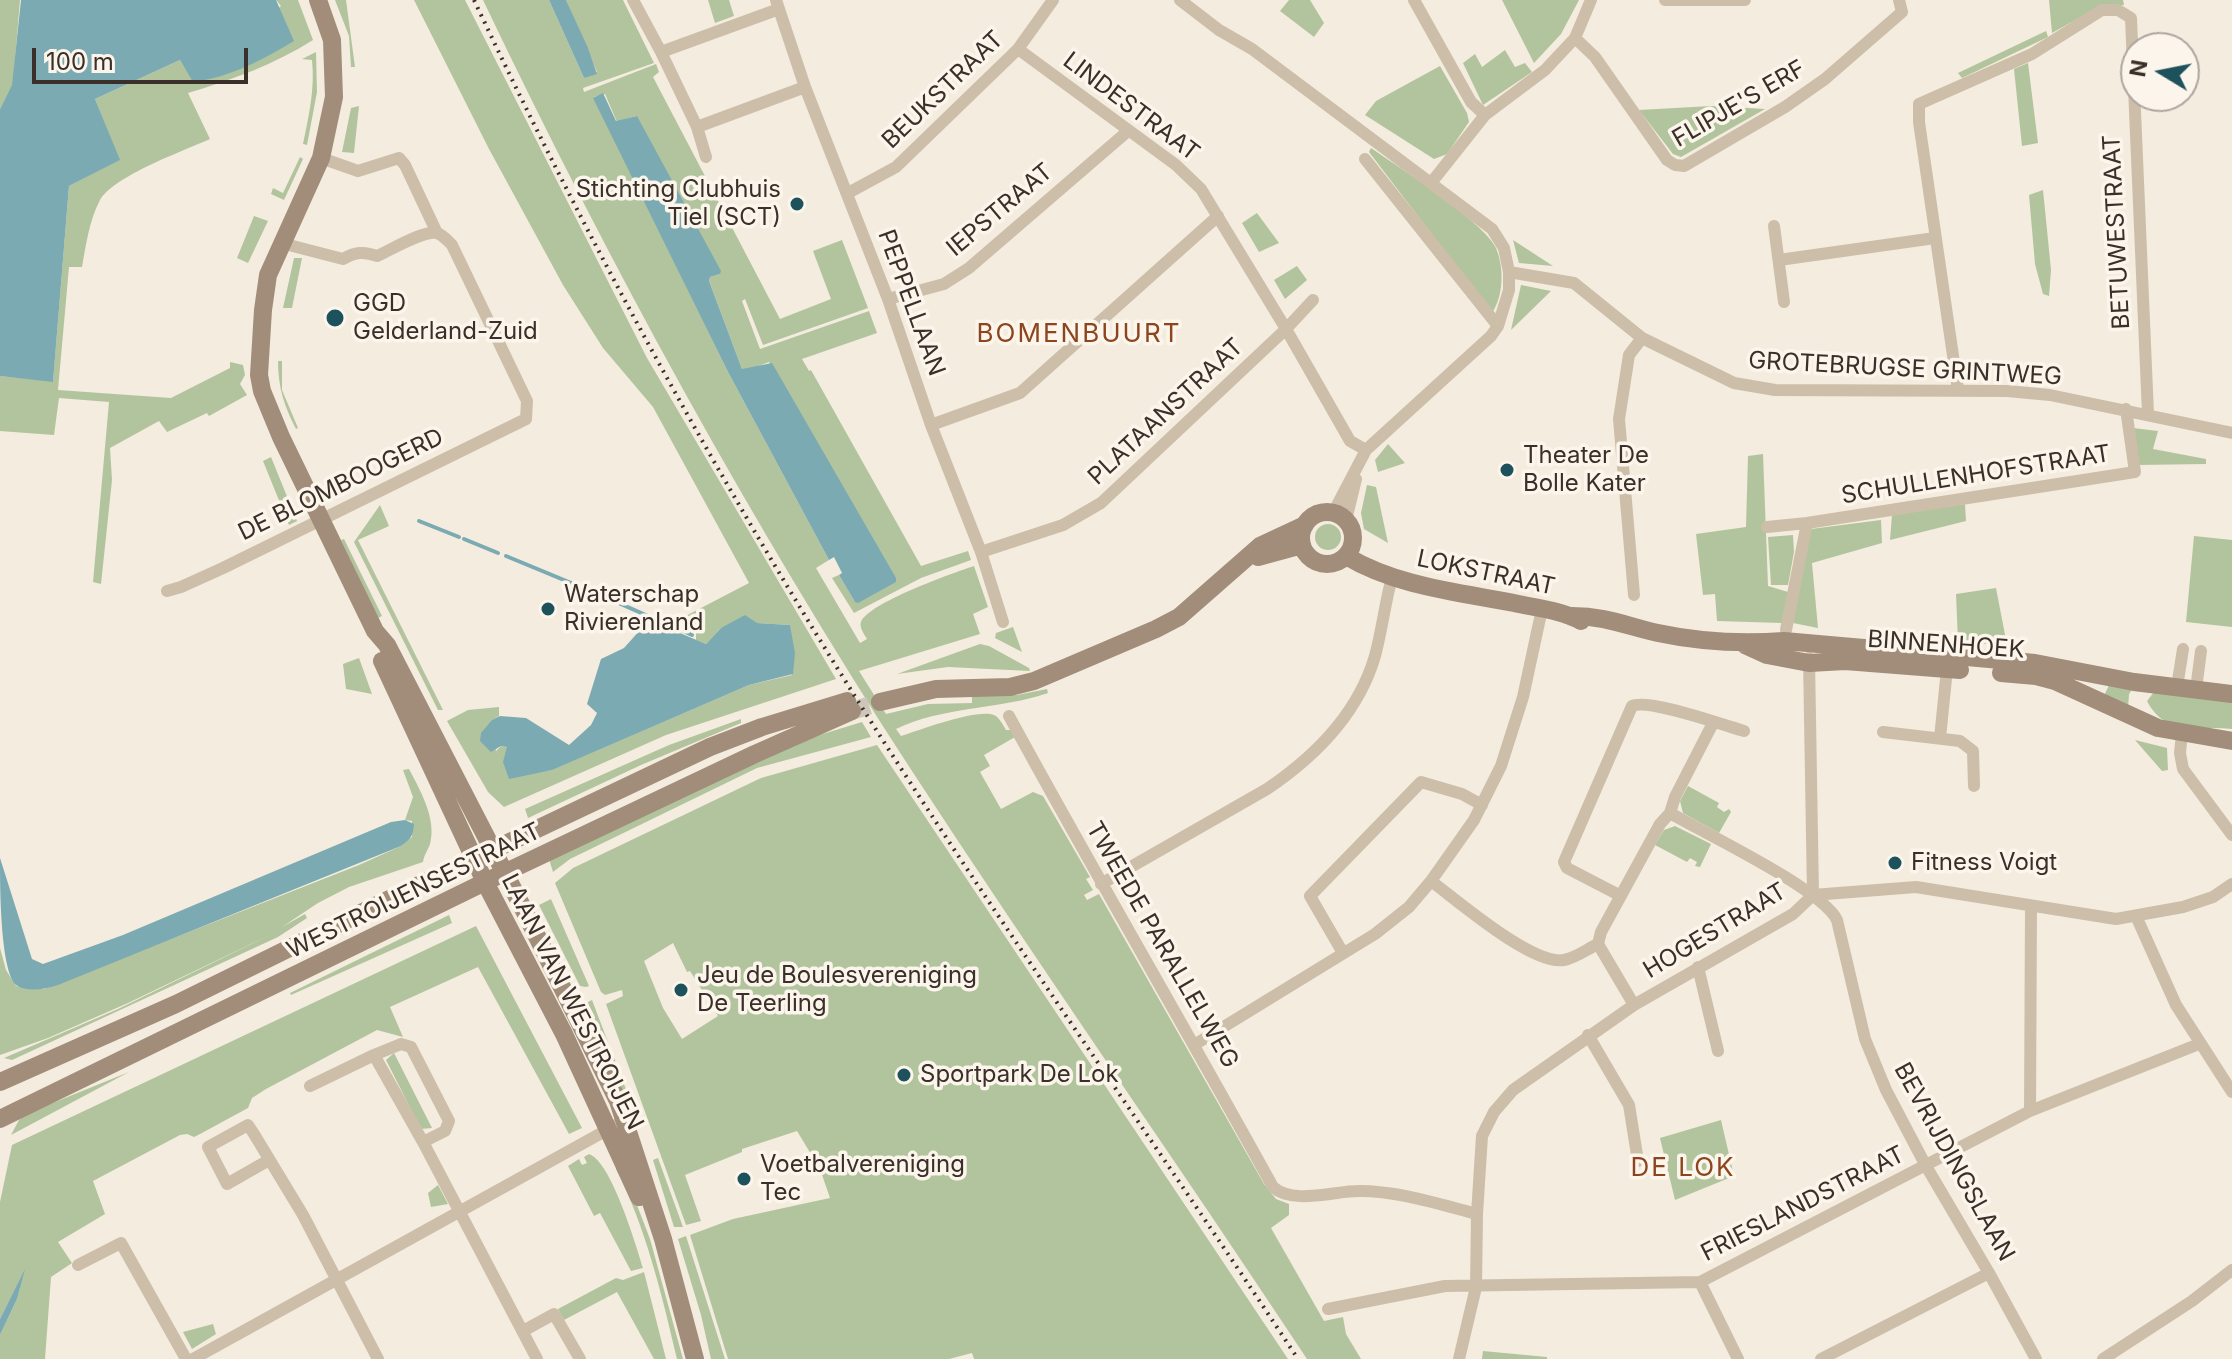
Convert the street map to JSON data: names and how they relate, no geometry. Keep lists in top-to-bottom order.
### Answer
{
  "streets": {
    "main road": [
      "LOKSTRAAT",
      "BINNENHOEK",
      "WESTROIJENSESTRAAT",
      "LAAN VAN WESTROIJEN"
    ],
    "street": [
      "BEUKSTRAAT",
      "FLIPJE'S ERF",
      "LINDESTRAAT",
      "IEPSTRAAT",
      "BETUWESTRAAT",
      "PEPPELLAAN",
      "GROTEBRUGSE GRINTWEG",
      "PLATAANSTRAAT",
      "SCHULLENHOFSTRAAT",
      "DE BLOMBOOGERD",
      "HOGESTRAAT",
      "TWEEDE PARALLELWEG",
      "BEVRIJDINGSLAAN",
      "FRIESLANDSTRAAT"
    ]
  },
  "crossings": [
    ["BEUKSTRAAT", "LINDESTRAAT"],
    ["BEUKSTRAAT", "PEPPELLAAN"],
    ["LINDESTRAAT", "IEPSTRAAT"],
    ["LINDESTRAAT", "PLATAANSTRAAT"],
    ["IEPSTRAAT", "PEPPELLAAN"],
    ["BETUWESTRAAT", "GROTEBRUGSE GRINTWEG"],
    ["PEPPELLAAN", "PLATAANSTRAAT"],
    ["GROTEBRUGSE GRINTWEG", "SCHULLENHOFSTRAAT"],
    ["DE BLOMBOOGERD", "LAAN VAN WESTROIJEN"],
    ["LOKSTRAAT", "BINNENHOEK"],
    ["WESTROIJENSESTRAAT", "LAAN VAN WESTROIJEN"],
    ["HOGESTRAAT", "TWEEDE PARALLELWEG"],
    ["HOGESTRAAT", "BEVRIJDINGSLAAN"],
    ["BEVRIJDINGSLAAN", "FRIESLANDSTRAAT"]
  ],
  "districts": ["BOMENBUURT", "DE LOK"],
  "places": [
    "Stichting Clubhuis Tiel (SCT)",
    "GGD Gelderland-Zuid",
    "Theater De Bolle Kater",
    "Waterschap Rivierenland",
    "Fitness Voigt",
    "Jeu de Boulesvereniging De Teerling",
    "Sportpark De Lok",
    "Voetbalvereniging Tec"
  ],
  "scale_bar": "100 m",
  "north": "left"
}
